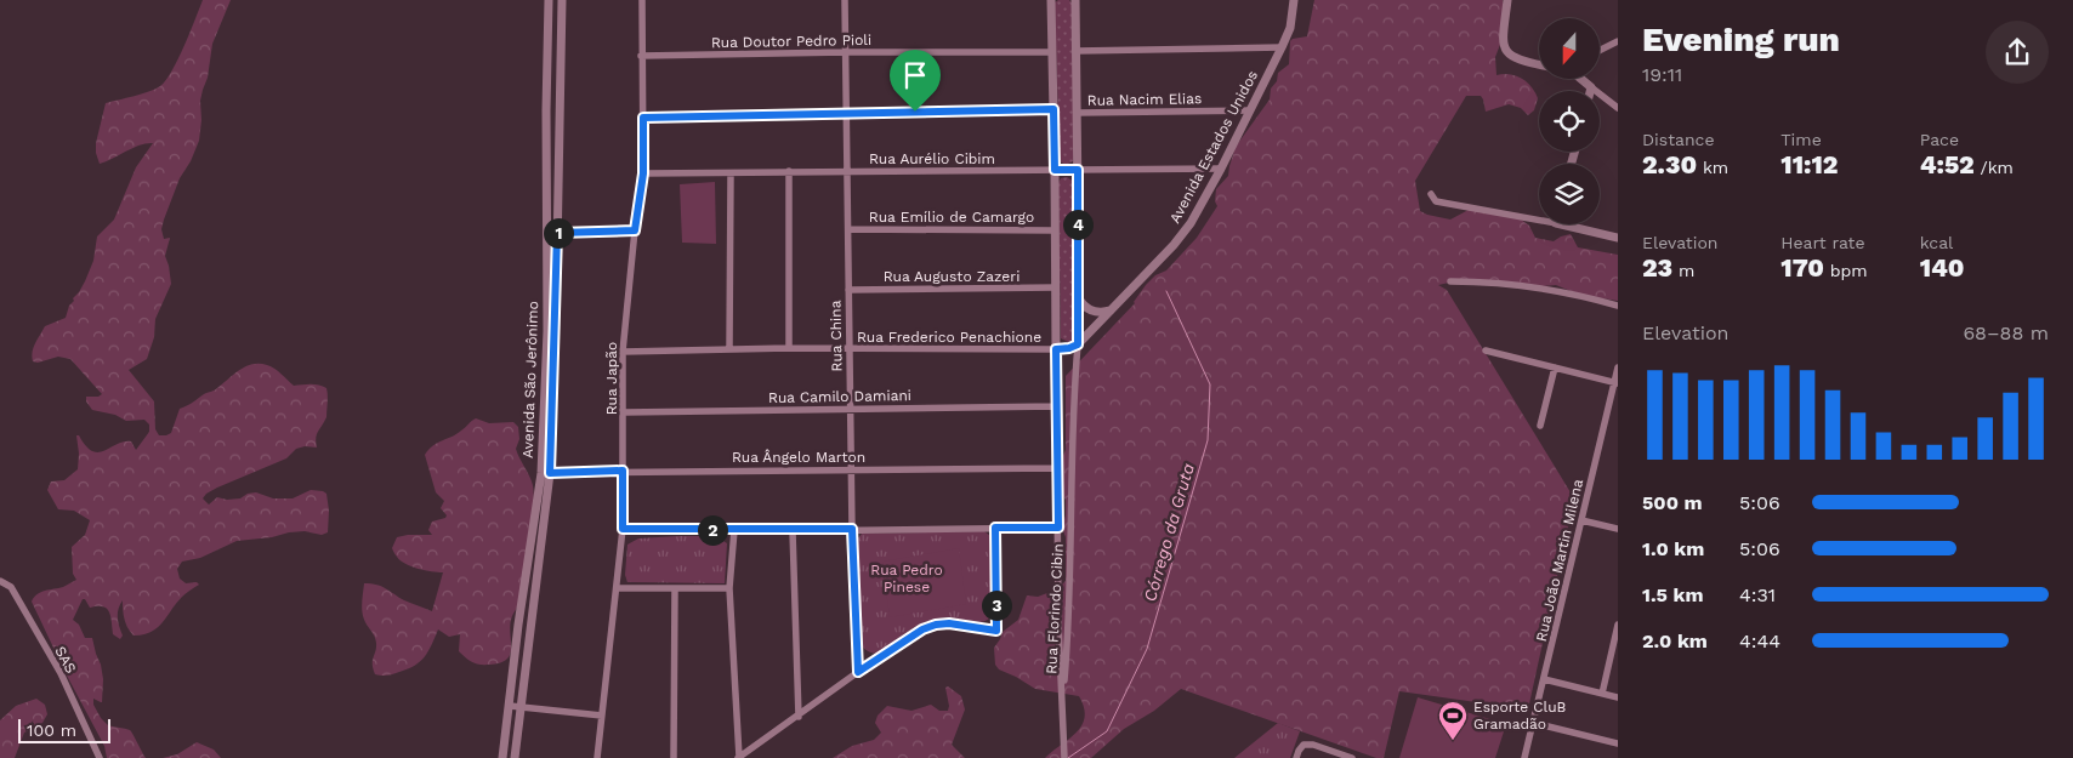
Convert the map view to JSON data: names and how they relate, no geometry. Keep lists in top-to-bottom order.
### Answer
{
  "streets": {
    "street": [
      "Rua Doutor Pedro Pioli",
      "Rua Nacim Elias",
      "Avenida Estados Unidos",
      "Rua Aurélio Cibim",
      "Rua Emílio de Camargo",
      "Rua Augusto Zazeri",
      "Rua China",
      "Rua Frederico Penachione",
      "Rua Japão",
      "Avenida São Jerônimo",
      "Rua Camilo Damiani",
      "Rua Ângelo Marton",
      "Rua João Martin Milena",
      "Rua Florindo Cibin",
      "SAS"
    ]
  },
  "crossings": [
    ["Rua Doutor Pedro Pioli", "Rua China"],
    ["Rua Doutor Pedro Pioli", "Rua Japão"],
    ["Rua Doutor Pedro Pioli", "Rua Florindo Cibin"],
    ["Rua Nacim Elias", "Avenida Estados Unidos"],
    ["Rua Nacim Elias", "Rua Florindo Cibin"],
    ["Avenida Estados Unidos", "Rua Aurélio Cibim"],
    ["Avenida Estados Unidos", "Rua Florindo Cibin"],
    ["Rua Aurélio Cibim", "Rua China"],
    ["Rua Aurélio Cibim", "Rua Japão"],
    ["Rua Aurélio Cibim", "Rua Florindo Cibin"],
    ["Rua Emílio de Camargo", "Rua China"],
    ["Rua Emílio de Camargo", "Rua Florindo Cibin"],
    ["Rua Augusto Zazeri", "Rua China"],
    ["Rua Augusto Zazeri", "Rua Florindo Cibin"],
    ["Rua China", "Rua Frederico Penachione"],
    ["Rua China", "Rua Camilo Damiani"],
    ["Rua China", "Rua Ângelo Marton"],
    ["Rua Frederico Penachione", "Rua Japão"],
    ["Rua Frederico Penachione", "Rua Florindo Cibin"],
    ["Rua Japão", "Rua Camilo Damiani"],
    ["Rua Japão", "Rua Ângelo Marton"],
    ["Avenida São Jerônimo", "Rua Ângelo Marton"],
    ["Rua Camilo Damiani", "Rua Florindo Cibin"],
    ["Rua Ângelo Marton", "Rua Florindo Cibin"]
  ],
  "water": ["Córrego da Gruta"],
  "parks": ["Rua Pedro Pinese"],
  "places": {
    "sports": ["Esporte CluB Gramadão"]
  },
  "scale_bar": "100 m",
  "north": "bottom",
  "page": {
    "heading": ["Evening run", "19:11"],
    "stats": [
      ["Distance", "2.30 km"],
      ["Time", "11:12"],
      ["Pace", "4:52 /km"],
      ["Elevation", "23 m"],
      ["Heart rate", "170 bpm"],
      ["kcal", "140"]
    ],
    "pins": [
      "4",
      "1",
      "2",
      "3"
    ],
    "chart": ["Elevation", "68–88 m"],
    "list": [
      {
        "name": "500 m",
        "note": "5:06"
      },
      {
        "name": "1.0 km",
        "note": "5:06"
      },
      {
        "name": "1.5 km",
        "note": "4:31"
      },
      {
        "name": "2.0 km",
        "note": "4:44"
      }
    ],
    "scale": "100 m"
  }
}
